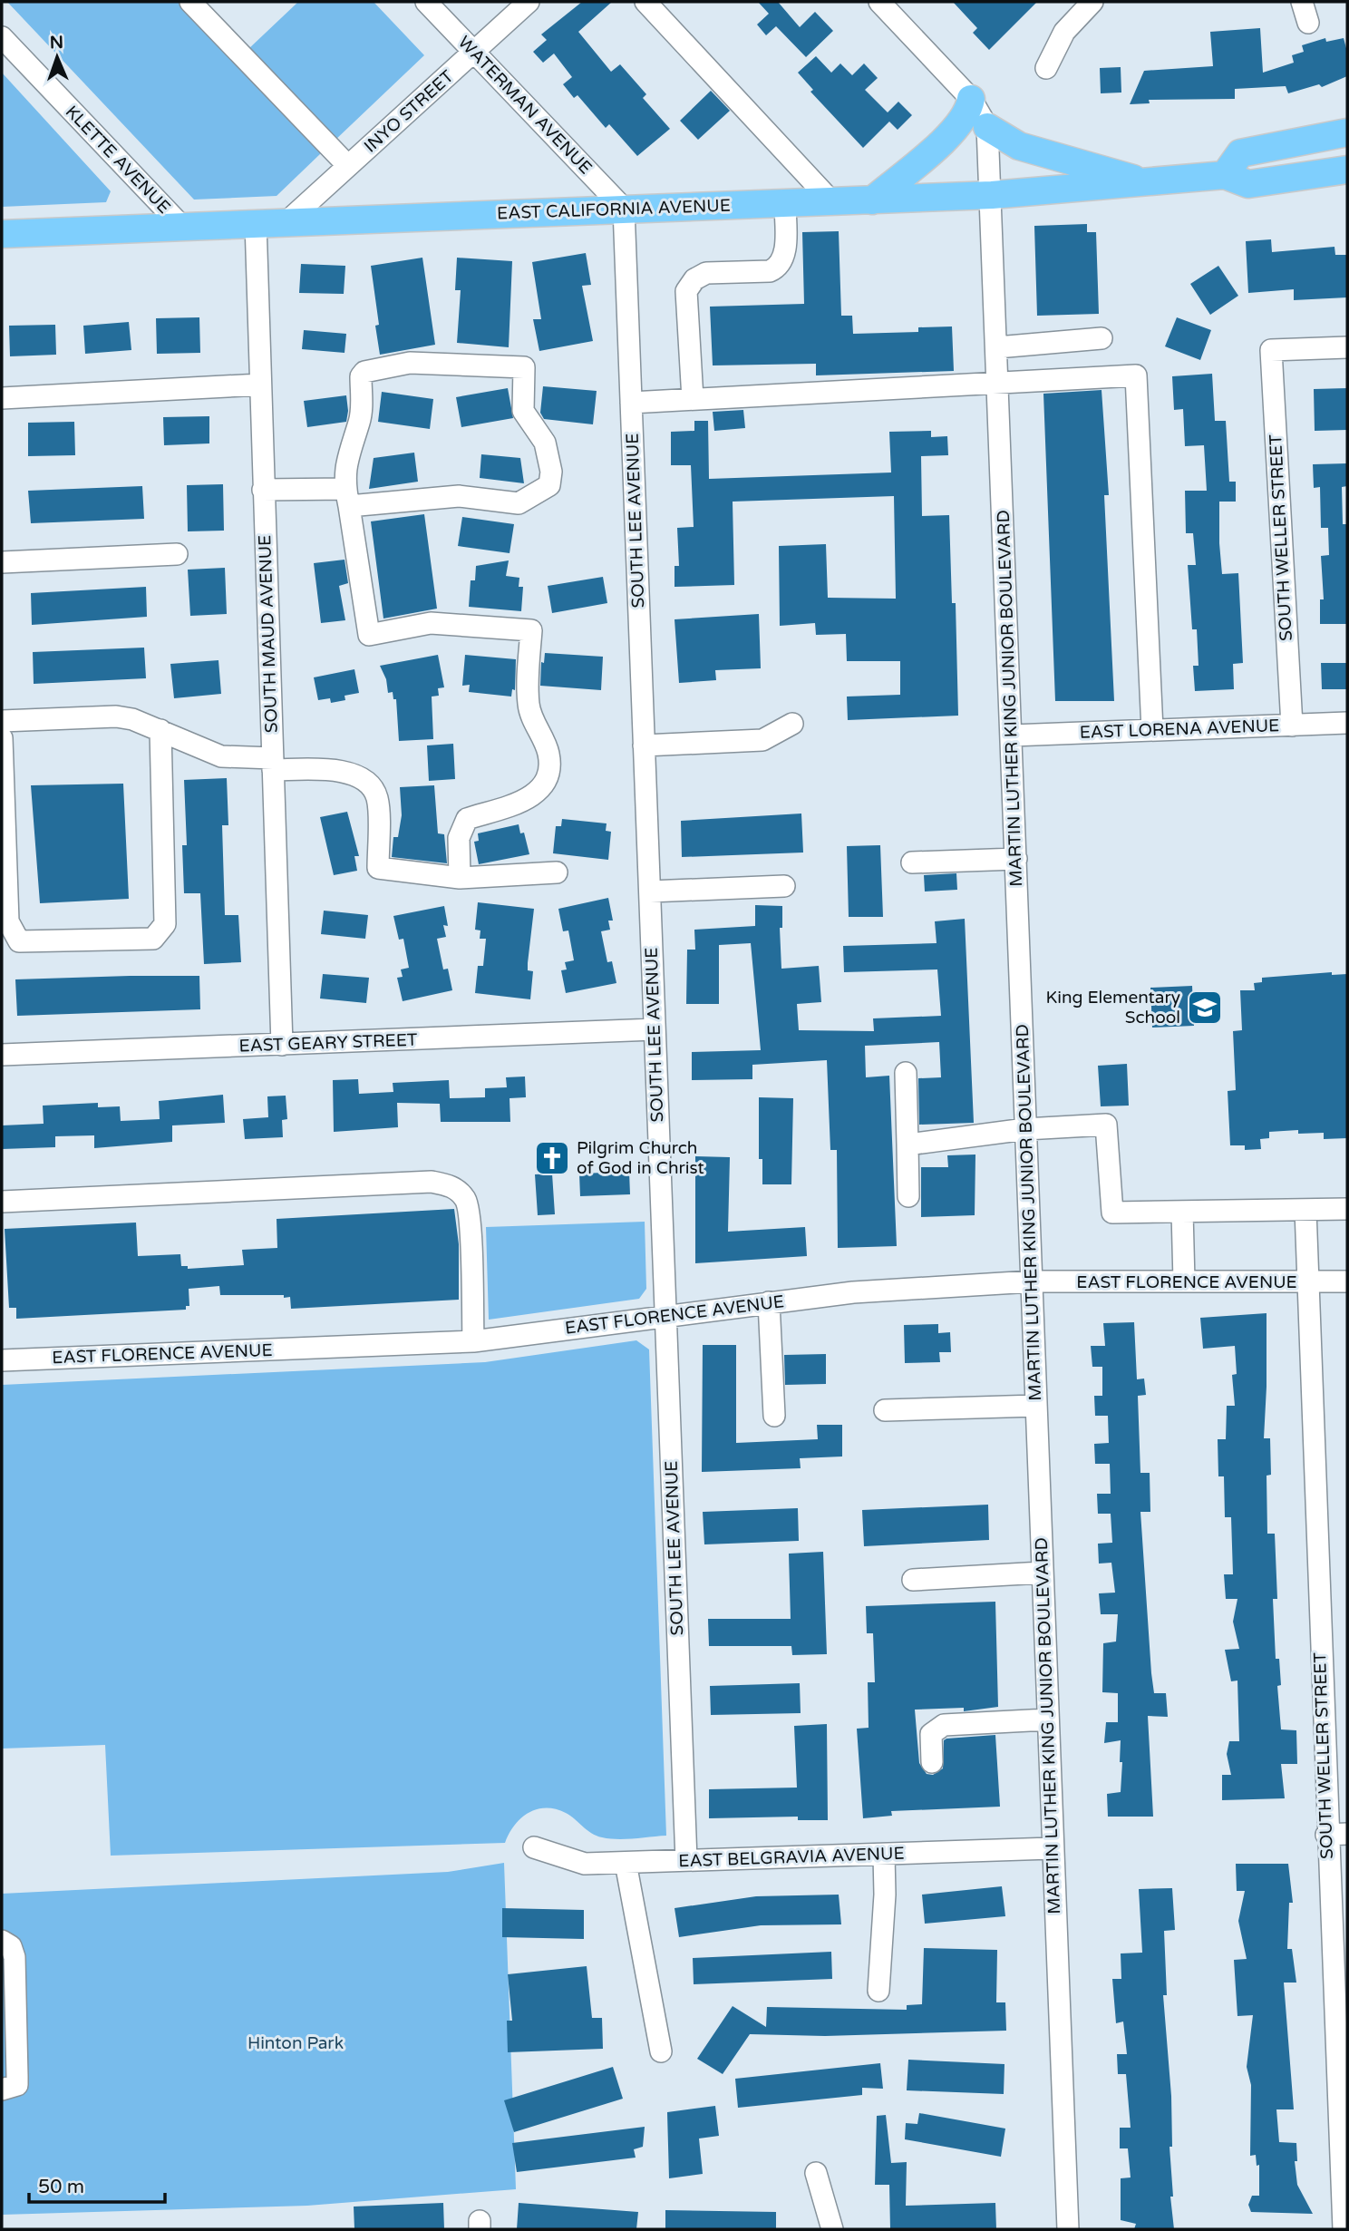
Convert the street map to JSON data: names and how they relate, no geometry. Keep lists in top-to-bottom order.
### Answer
{
  "streets": {
    "main road": ["EAST CALIFORNIA AVENUE"],
    "street": [
      "WATERMAN AVENUE",
      "INYO STREET",
      "KLETTE AVENUE",
      "SOUTH LEE AVENUE",
      "SOUTH WELLER STREET",
      "SOUTH MAUD AVENUE",
      "MARTIN LUTHER KING JUNIOR BOULEVARD",
      "EAST LORENA AVENUE",
      "EAST GEARY STREET",
      "EAST FLORENCE AVENUE",
      "EAST BELGRAVIA AVENUE"
    ]
  },
  "crossings": [
    ["WATERMAN AVENUE", "INYO STREET"],
    ["WATERMAN AVENUE", "EAST CALIFORNIA AVENUE"],
    ["WATERMAN AVENUE", "SOUTH LEE AVENUE"],
    ["INYO STREET", "EAST CALIFORNIA AVENUE"],
    ["KLETTE AVENUE", "EAST CALIFORNIA AVENUE"],
    ["EAST CALIFORNIA AVENUE", "SOUTH LEE AVENUE"],
    ["EAST CALIFORNIA AVENUE", "SOUTH MAUD AVENUE"],
    ["EAST CALIFORNIA AVENUE", "MARTIN LUTHER KING JUNIOR BOULEVARD"],
    ["SOUTH LEE AVENUE", "EAST GEARY STREET"],
    ["SOUTH LEE AVENUE", "EAST FLORENCE AVENUE"],
    ["SOUTH LEE AVENUE", "EAST BELGRAVIA AVENUE"],
    ["SOUTH WELLER STREET", "EAST LORENA AVENUE"],
    ["SOUTH WELLER STREET", "EAST FLORENCE AVENUE"],
    ["SOUTH MAUD AVENUE", "EAST GEARY STREET"],
    ["MARTIN LUTHER KING JUNIOR BOULEVARD", "EAST LORENA AVENUE"],
    ["MARTIN LUTHER KING JUNIOR BOULEVARD", "EAST FLORENCE AVENUE"],
    ["MARTIN LUTHER KING JUNIOR BOULEVARD", "EAST BELGRAVIA AVENUE"]
  ],
  "parks": ["Hinton Park"],
  "places": {
    "school or university": ["King Elementary School"],
    "church": ["Pilgrim Church of God in Christ"]
  },
  "scale_bar": "50 m",
  "north": "top"
}
